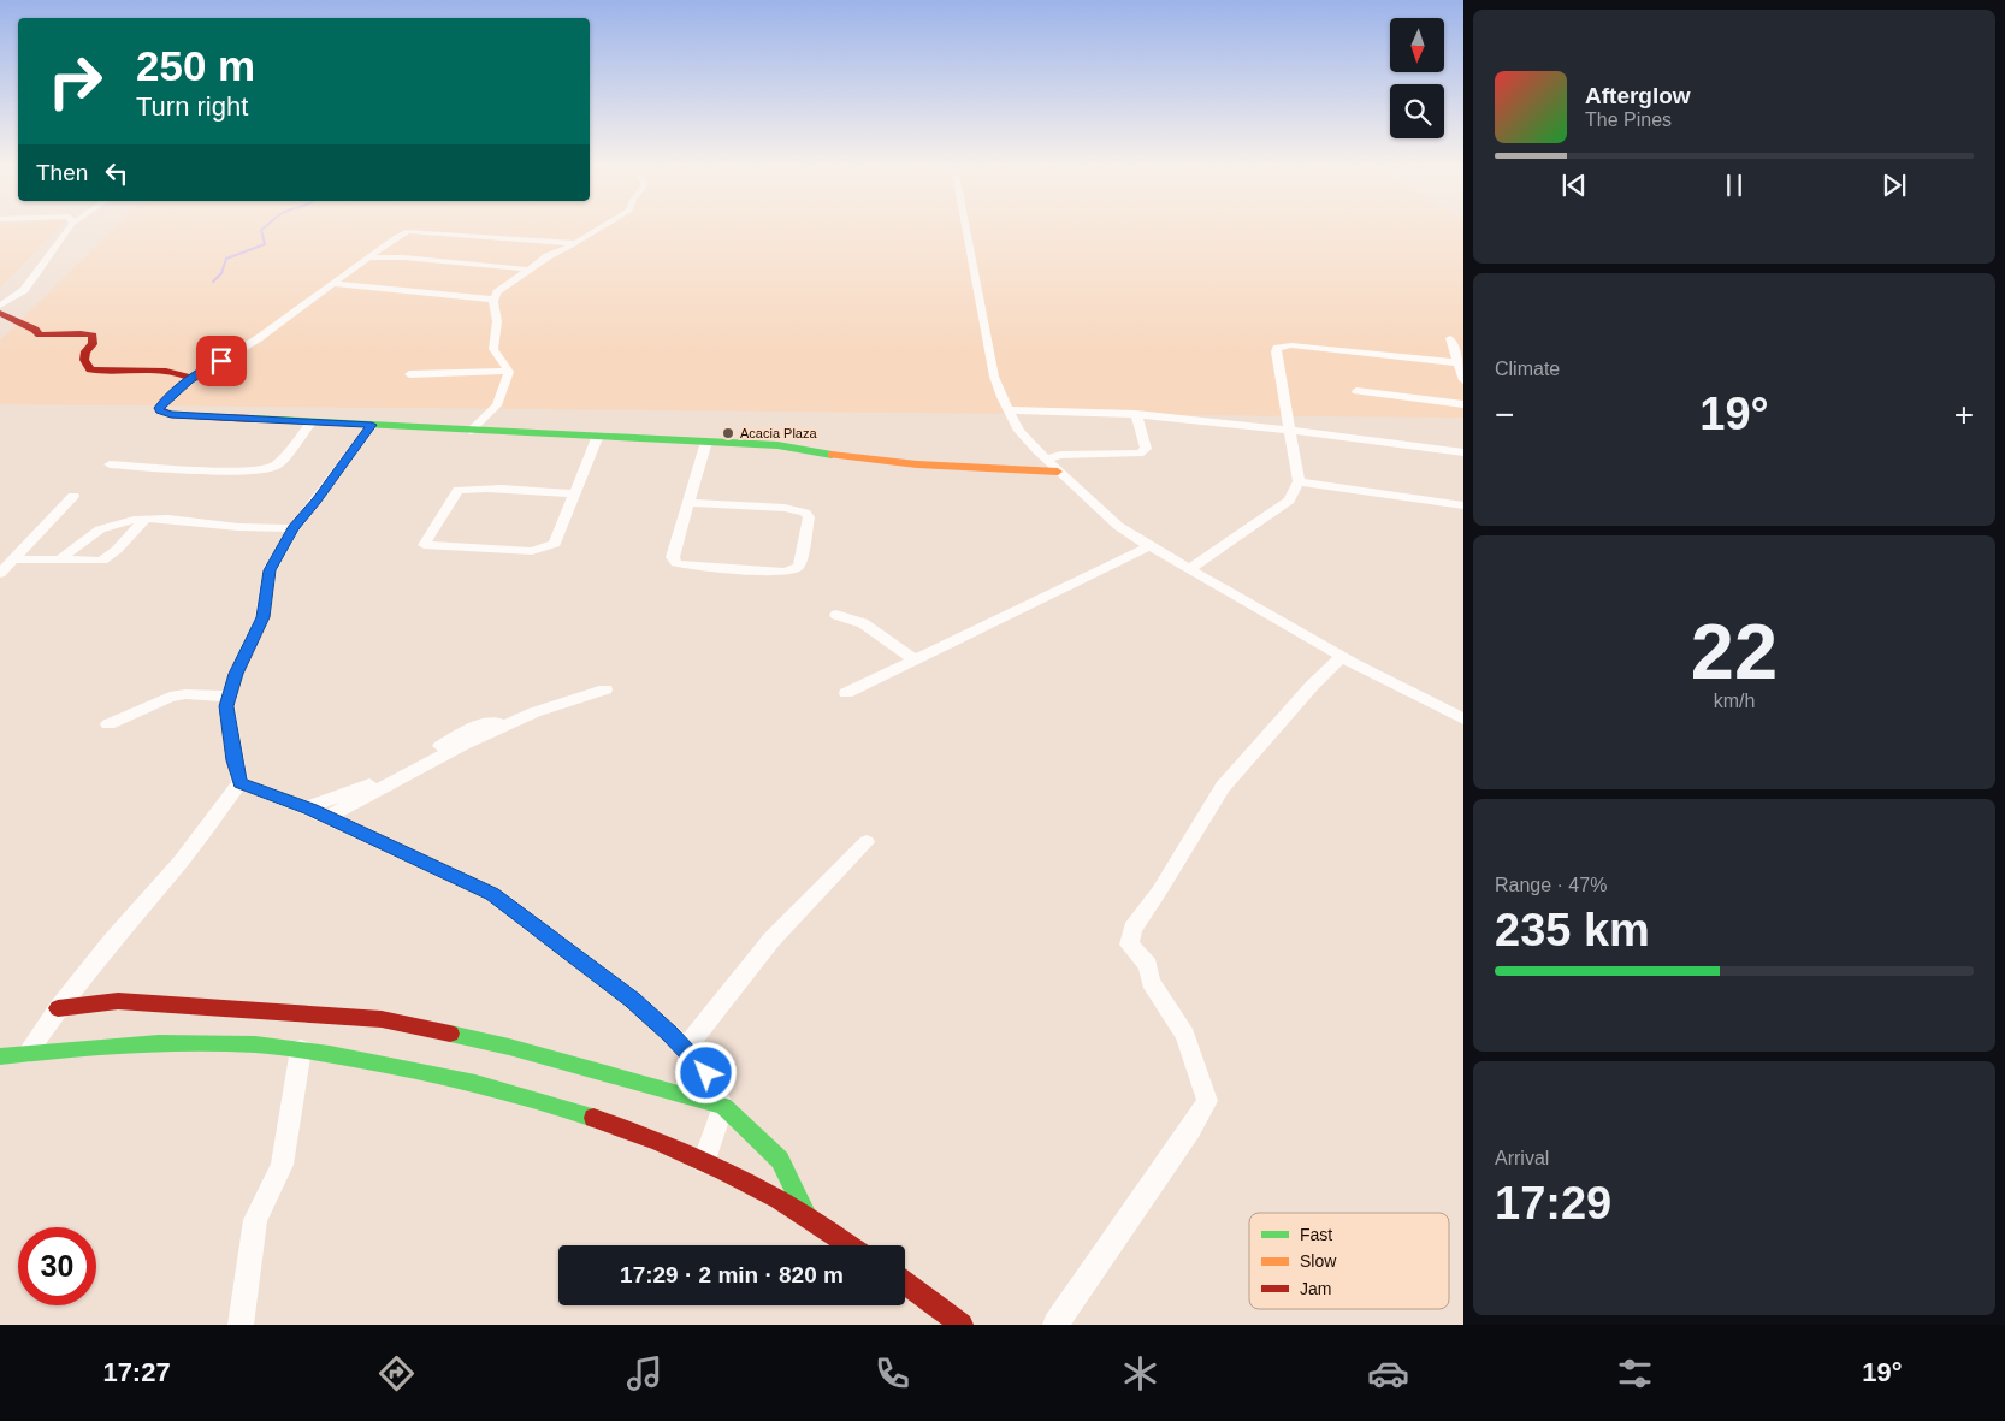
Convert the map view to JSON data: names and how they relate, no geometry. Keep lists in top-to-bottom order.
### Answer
{
  "places": ["Acacia Plaza"],
  "legend": ["Fast", "Slow", "Jam"],
  "north": "bottom",
  "page": {
    "turn": ["250 m", "Turn right"],
    "song": ["Afterglow", "The Pines"],
    "then": "Then",
    "tile": [
      "Climate",
      ["22", "km/h"],
      ["Range · 47%", "235 km"],
      ["Arrival", "17:29"]
    ],
    "heat": ["−", "19°", "+"],
    "limit": "30",
    "trip": "17:29 · 2 min · 820 m",
    "tabs": ["17:27", "19°"]
  }
}
